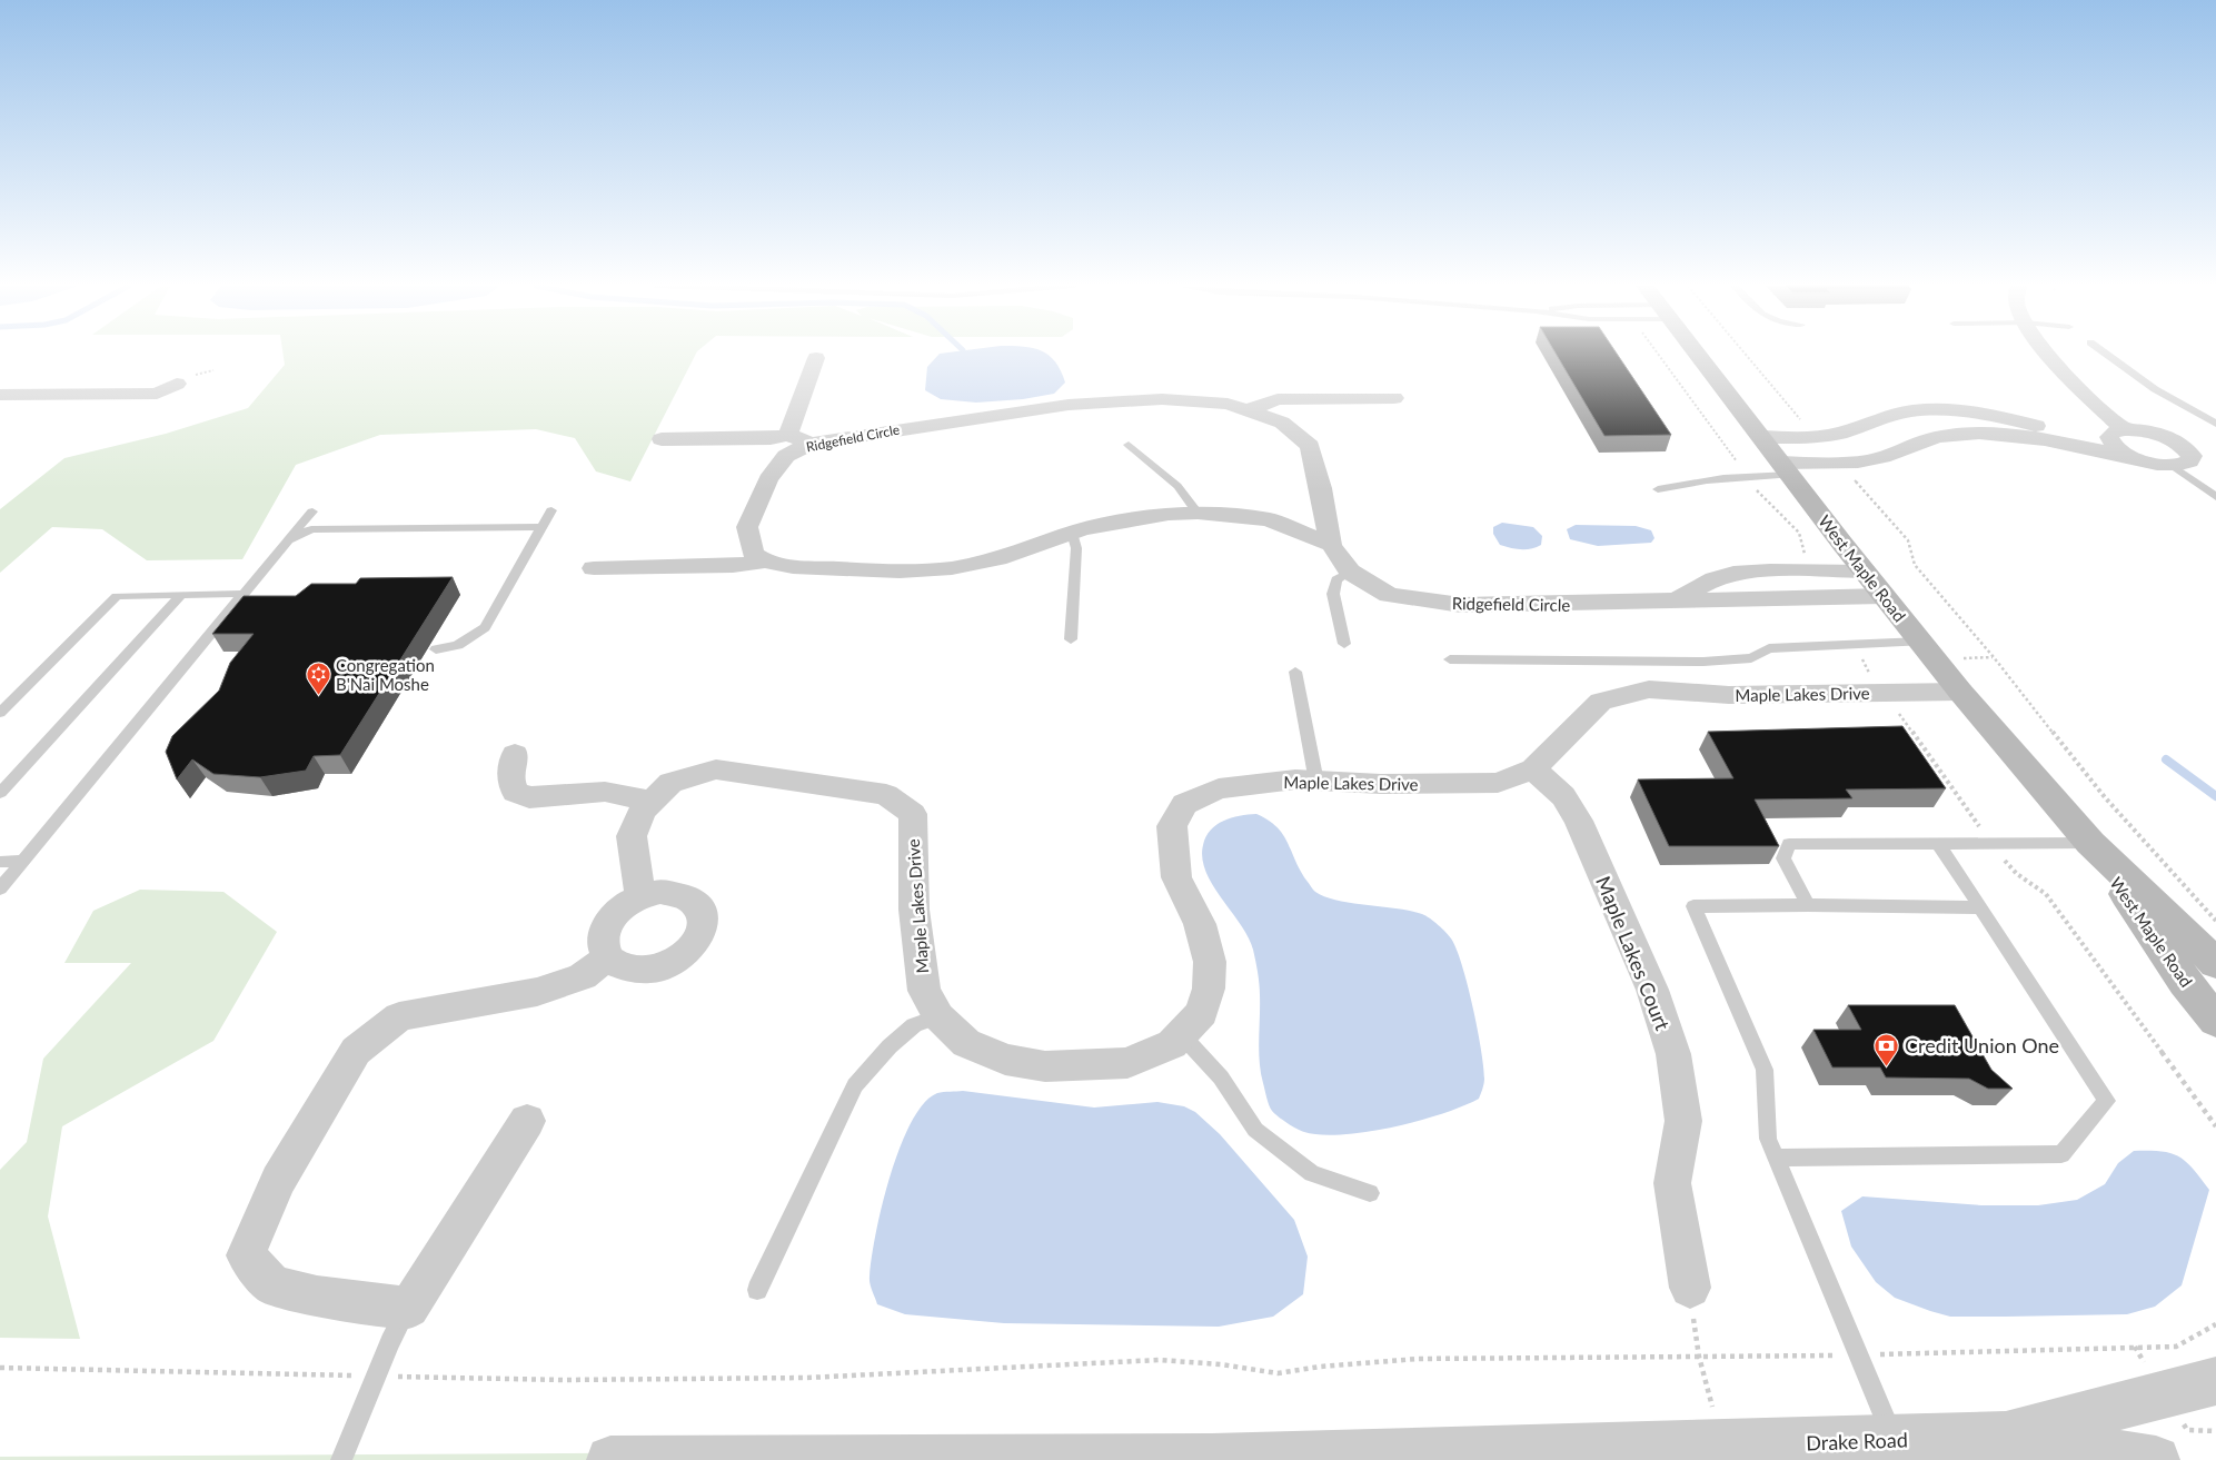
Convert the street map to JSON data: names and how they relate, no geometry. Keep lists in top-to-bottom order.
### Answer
{
  "streets": {
    "main road": ["West Maple Road"],
    "street": [
      "Ridgefield Circle",
      "Maple Lakes Drive",
      "Maple Lakes Court",
      "Drake Road"
    ]
  },
  "crossings": [
    ["Ridgefield Circle", "West Maple Road"],
    ["West Maple Road", "Maple Lakes Drive"],
    ["Maple Lakes Drive", "Maple Lakes Court"]
  ],
  "places": {
    "synagogue": ["Congregation B'Nai Moshe"],
    "bank": ["Credit Union One"]
  }
}
